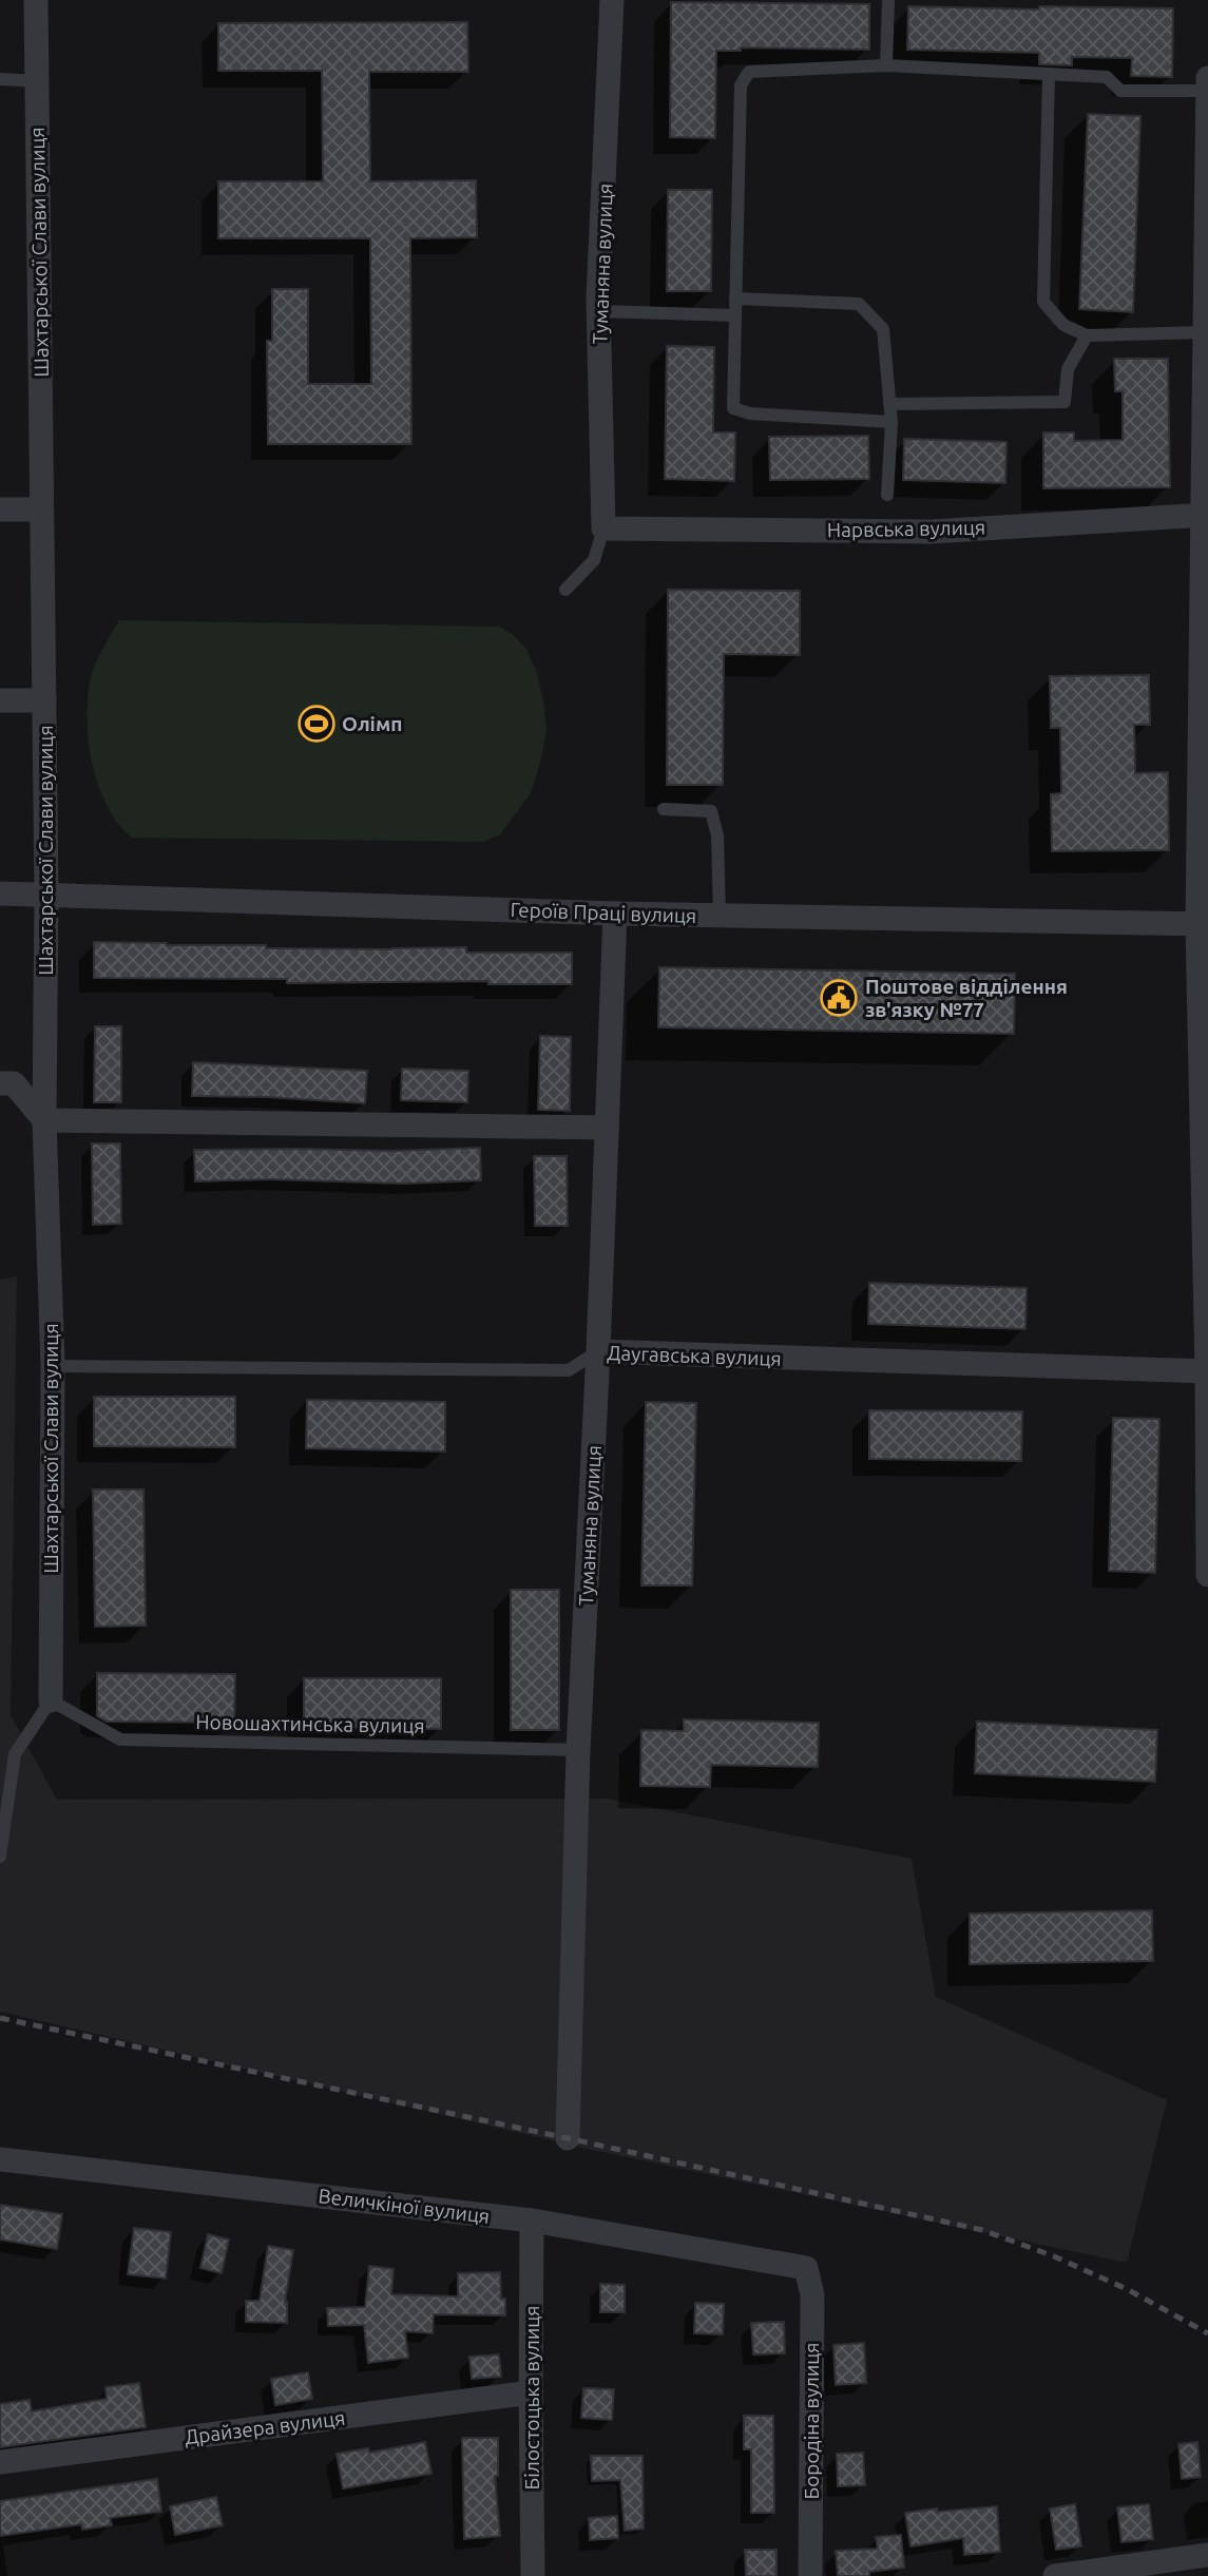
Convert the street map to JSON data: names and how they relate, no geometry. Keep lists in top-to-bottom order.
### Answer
{
  "streets": {
    "street": [
      "Шахтарської Слави вулиця",
      "Туманяна вулиця",
      "Нарвська вулиця",
      "Героїв Праці вулиця",
      "Даугавська вулиця",
      "Величкіної вулиця",
      "Білостоцька вулиця",
      "Бородіна вулиця",
      "Драйзера вулиця"
    ],
    "lane": ["Новошахтинська вулиця"]
  },
  "crossings": [
    ["Шахтарської Слави вулиця", "Героїв Праці вулиця"],
    ["Шахтарської Слави вулиця", "Даугавська вулиця"],
    ["Шахтарської Слави вулиця", "Новошахтинська вулиця"],
    ["Туманяна вулиця", "Нарвська вулиця"],
    ["Туманяна вулиця", "Героїв Праці вулиця"],
    ["Туманяна вулиця", "Даугавська вулиця"],
    ["Туманяна вулиця", "Новошахтинська вулиця"],
    ["Величкіної вулиця", "Білостоцька вулиця"],
    ["Величкіної вулиця", "Бородіна вулиця"],
    ["Білостоцька вулиця", "Драйзера вулиця"]
  ],
  "places": {
    "sports": ["Олімп"],
    "public building": ["Поштове відділення зв'язку №77"]
  }
}
